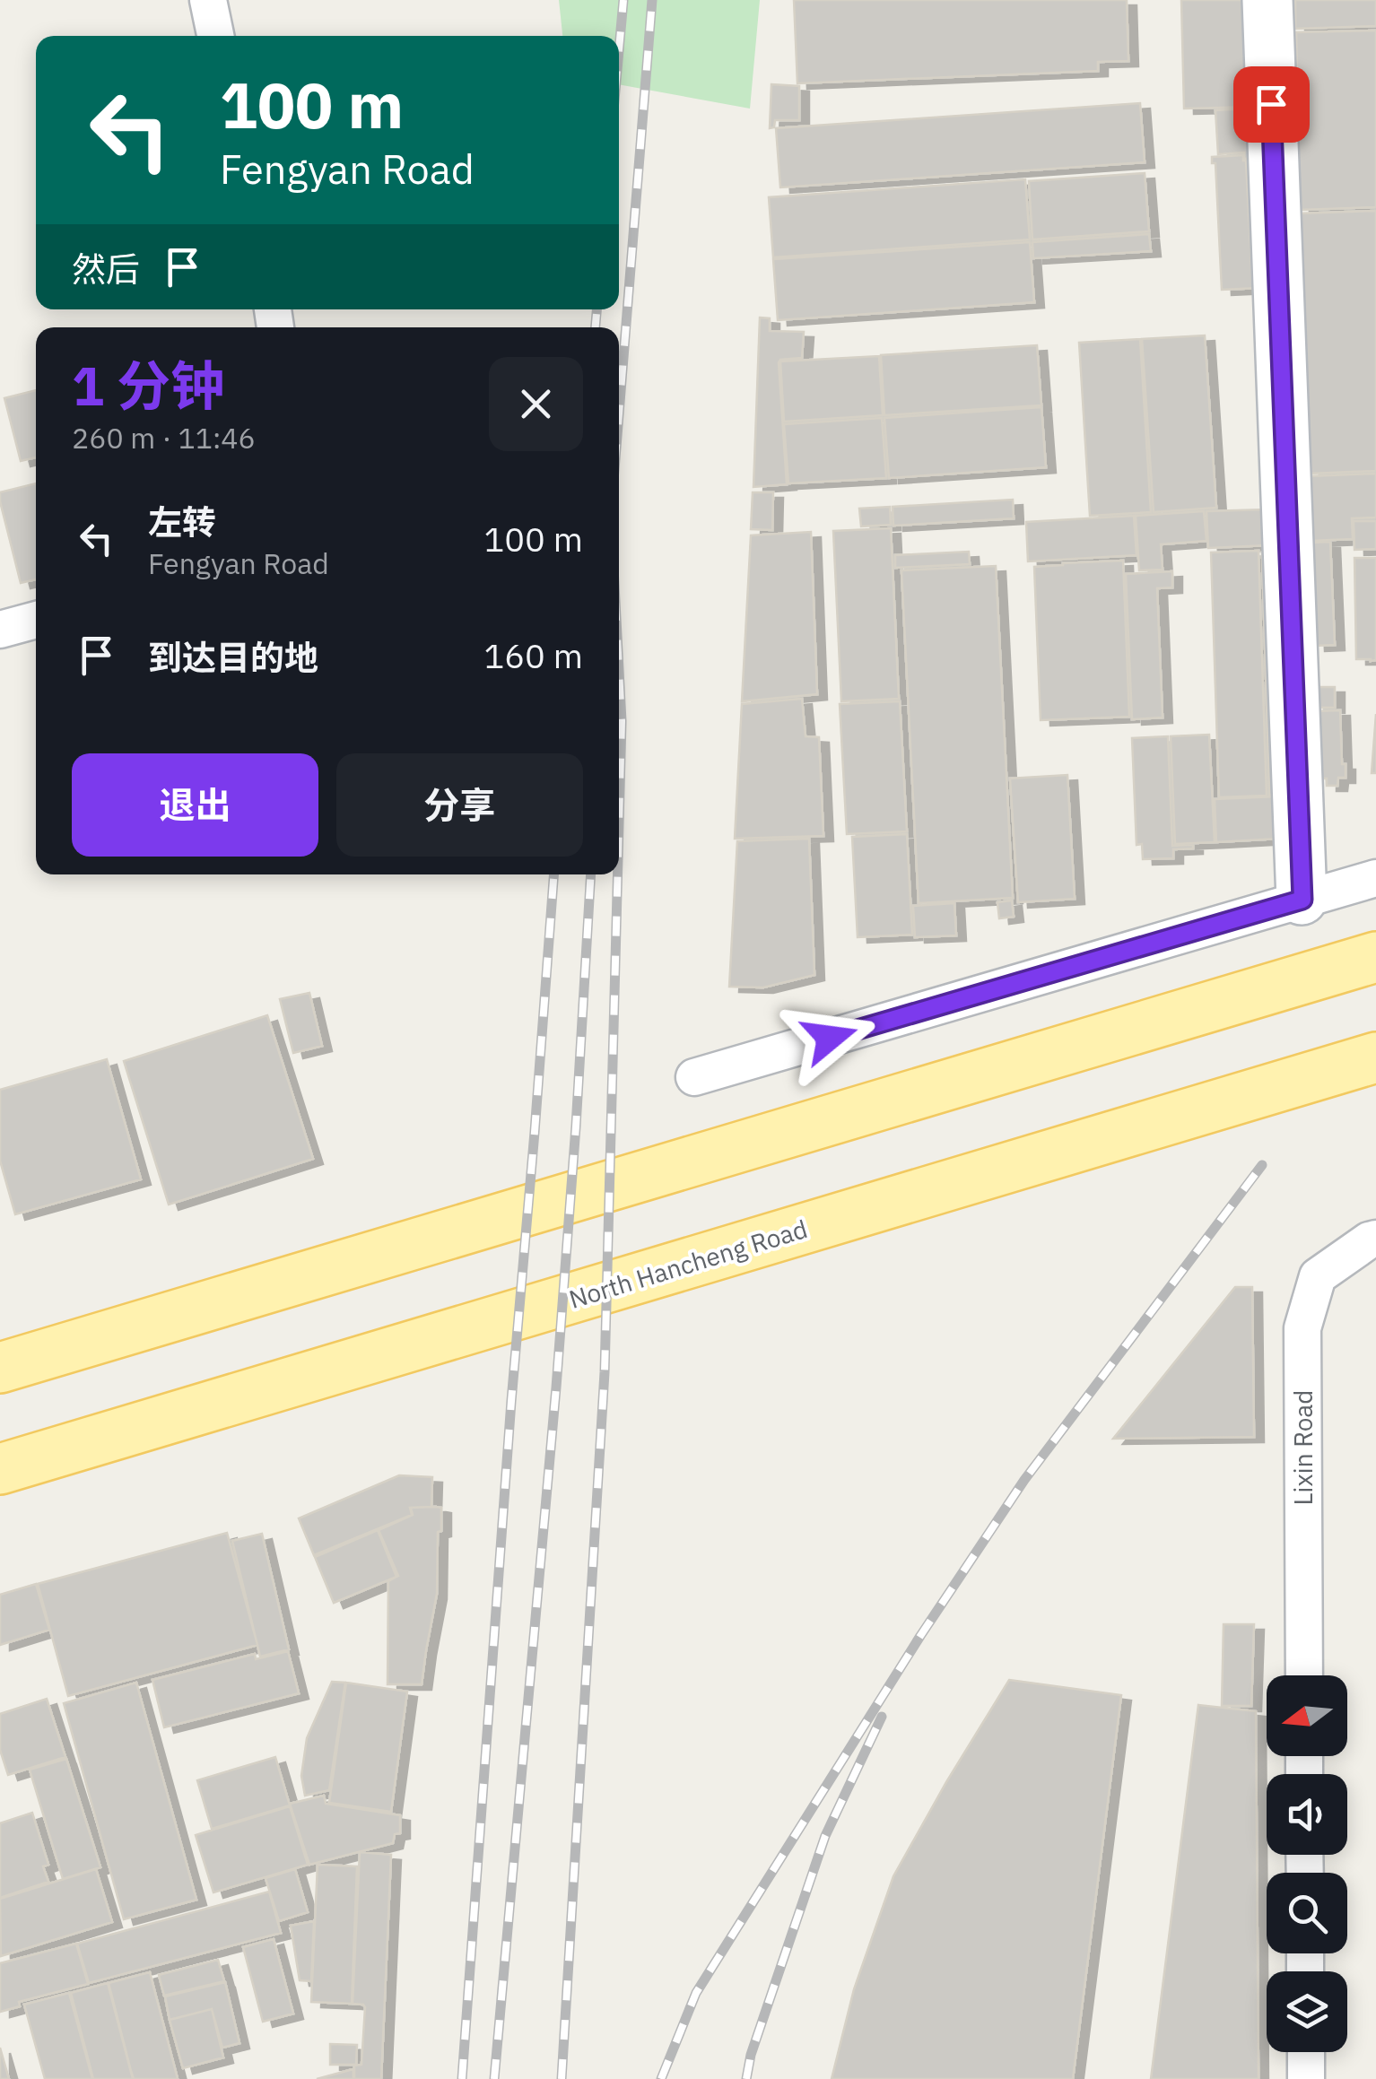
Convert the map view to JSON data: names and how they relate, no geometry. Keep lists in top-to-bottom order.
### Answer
{
  "streets": {
    "main road": ["North Hancheng Road"],
    "street": ["Lixin Road"]
  },
  "north": "left",
  "page": {
    "turn": ["100 m", "Fengyan Road"],
    "then": "然后",
    "heading": ["1 分钟", "260 m · 11:46"],
    "list": [
      {
        "name": "左转",
        "note": "Fengyan Road",
        "value": "100 m"
      },
      {
        "name": "到达目的地",
        "value": "160 m"
      }
    ],
    "buttons": ["退出", "分享"]
  }
}
